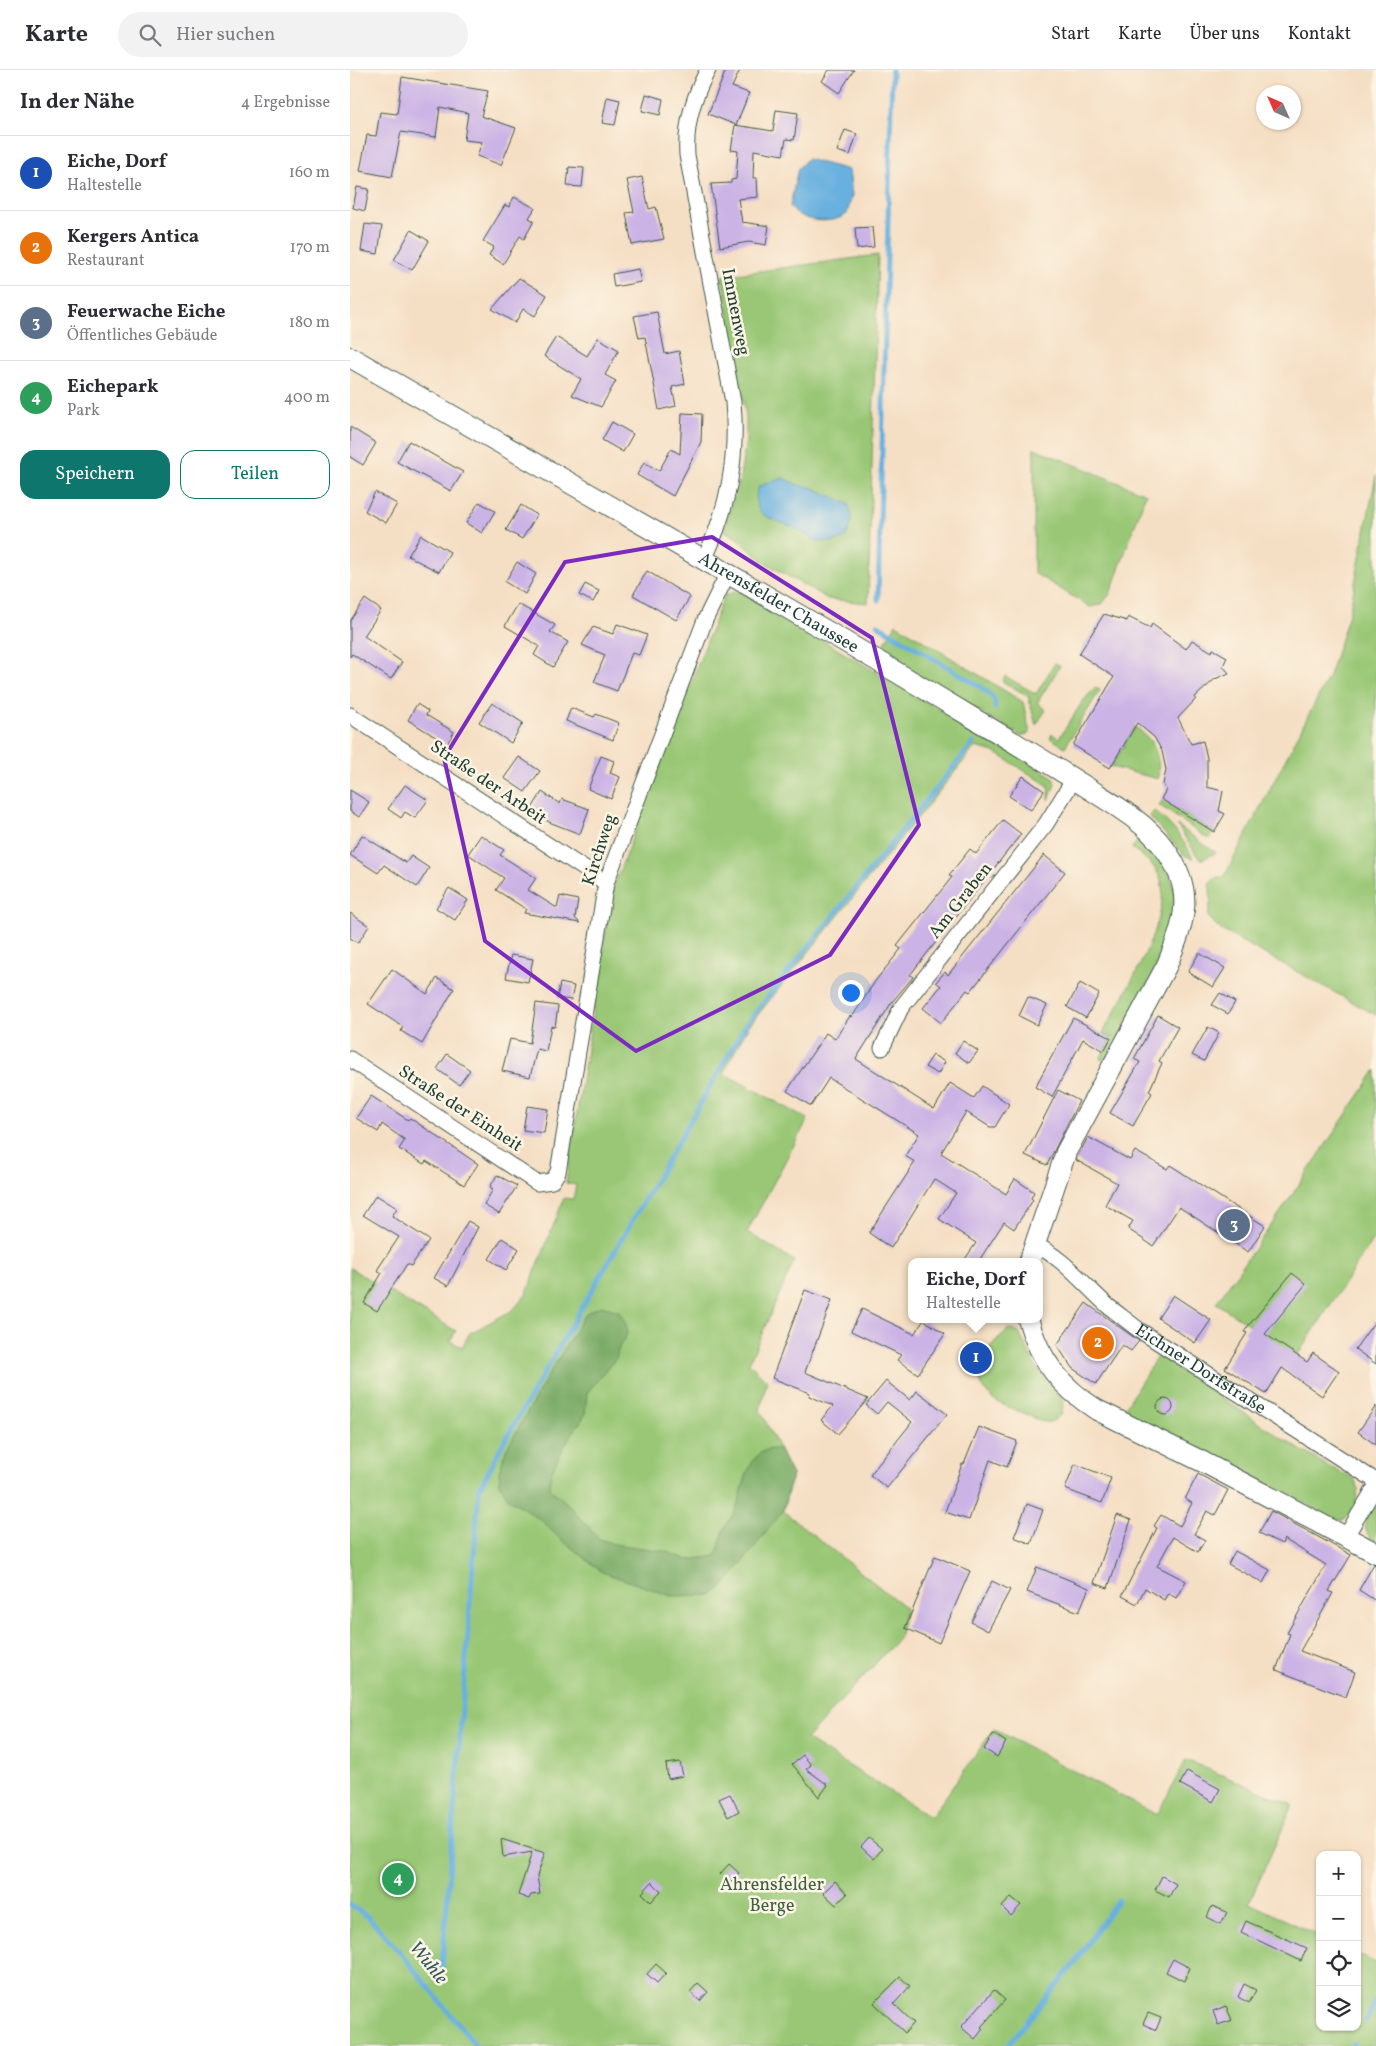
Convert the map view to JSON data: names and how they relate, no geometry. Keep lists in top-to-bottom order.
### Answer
{
  "streets": {
    "main road": ["Ahrensfelder Chaussee", "Eichner Dorfstraße"],
    "street": [
      "Immenweg",
      "Straße der Arbeit",
      "Kirchweg",
      "Am Graben",
      "Straße der Einheit"
    ]
  },
  "crossings": [
    ["Immenweg", "Ahrensfelder Chaussee"],
    ["Ahrensfelder Chaussee", "Kirchweg"],
    ["Ahrensfelder Chaussee", "Am Graben"],
    ["Ahrensfelder Chaussee", "Eichner Dorfstraße"],
    ["Straße der Arbeit", "Kirchweg"],
    ["Kirchweg", "Straße der Einheit"]
  ],
  "water": ["Wuhle"],
  "parks": ["Ahrensfelder Berge"],
  "north": "top left",
  "page": {
    "header": "Karte",
    "search": "Hier suchen",
    "nav": [
      "Start",
      "Karte",
      "Über uns",
      "Kontakt"
    ],
    "heading": ["In der Nähe", "4 Ergebnisse"],
    "list": [
      {
        "mark": "1",
        "name": "Eiche, Dorf",
        "note": "Haltestelle",
        "value": "160 m"
      },
      {
        "mark": "2",
        "name": "Kergers Antica",
        "note": "Restaurant",
        "value": "170 m"
      },
      {
        "mark": "3",
        "name": "Feuerwache Eiche",
        "note": "Öffentliches Gebäude",
        "value": "180 m"
      },
      {
        "mark": "4",
        "name": "Eichepark",
        "note": "Park",
        "value": "400 m"
      }
    ],
    "buttons": ["Speichern", "Teilen"],
    "pins": [
      "3",
      "2",
      "1",
      "4"
    ],
    "popup": ["Eiche, Dorf", "Haltestelle"],
    "map_buttons": ["+", "−"]
  }
}
